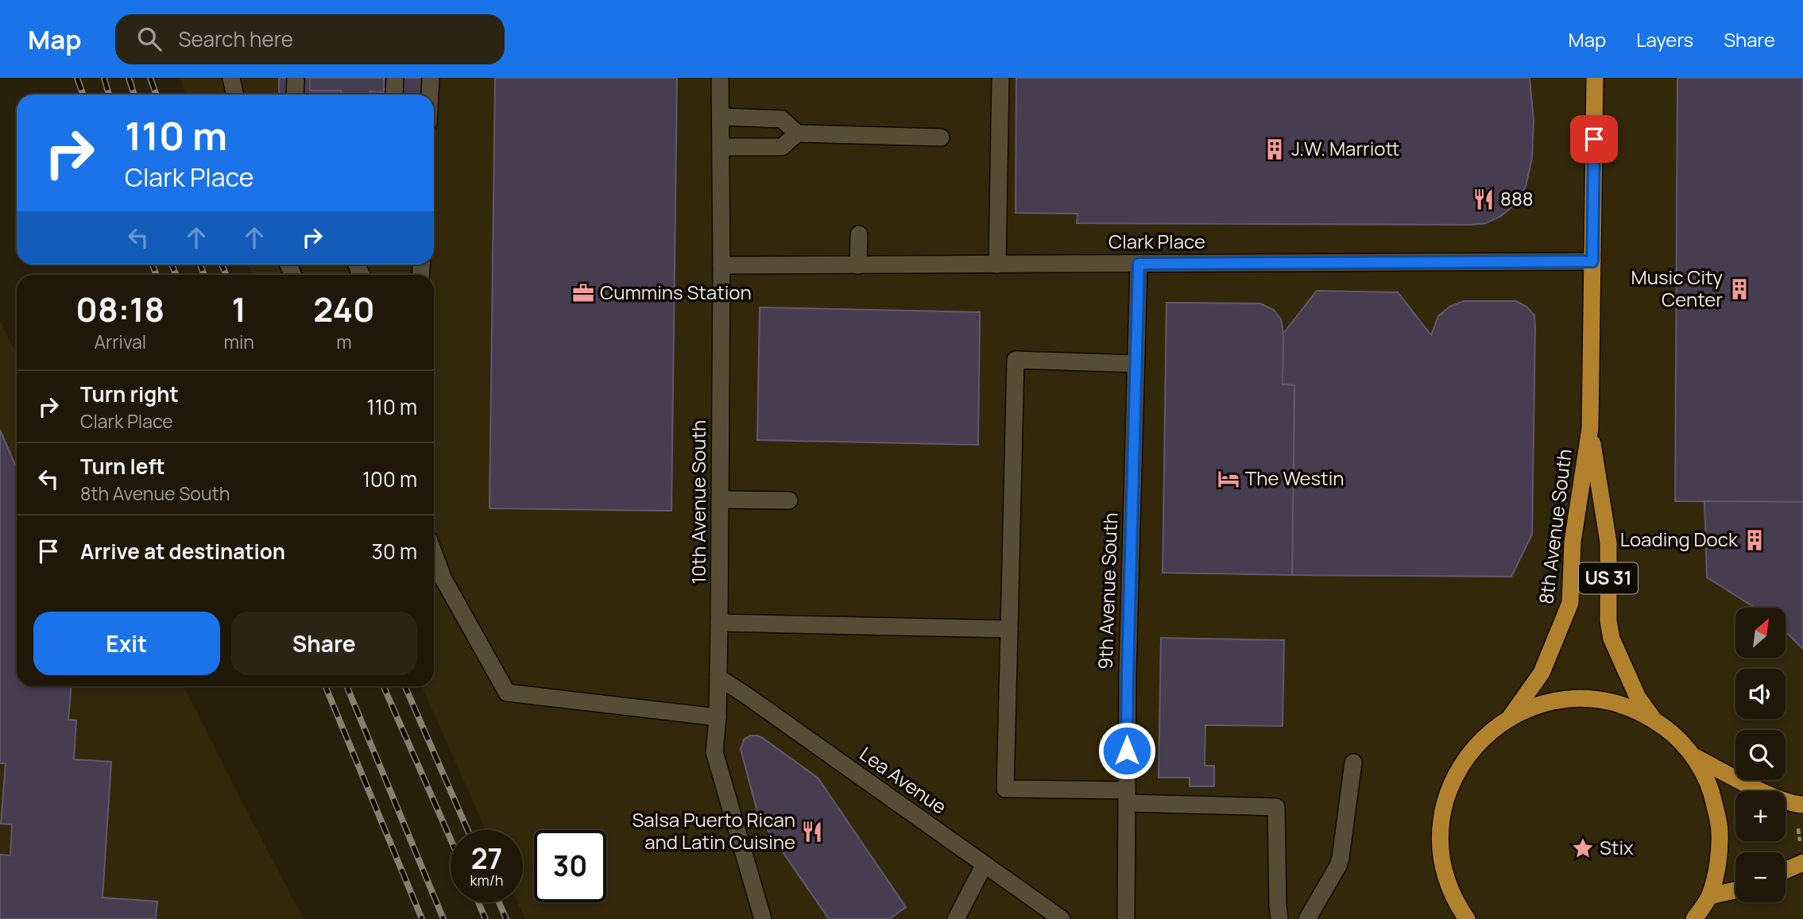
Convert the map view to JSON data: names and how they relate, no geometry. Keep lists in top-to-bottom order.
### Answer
{
  "streets": {
    "main road": ["8th Avenue South", "US 31"],
    "street": [
      "Clark Place",
      "10th Avenue South",
      "9th Avenue South",
      "Lea Avenue"
    ]
  },
  "crossings": [
    ["Clark Place", "10th Avenue South"],
    ["Clark Place", "8th Avenue South"],
    ["Clark Place", "9th Avenue South"],
    ["10th Avenue South", "Lea Avenue"],
    ["8th Avenue South", "US 31"]
  ],
  "places": {
    "building": ["J.W. Marriott", "Music City Center", "Loading Dock"],
    "restaurant": ["888", "Salsa Puerto Rican and Latin Cuisine"],
    "office": ["Cummins Station"],
    "hotel": ["The Westin"],
    "place": ["Stix"]
  },
  "north": "top right",
  "page": {
    "header": "Map",
    "search": "Search here",
    "nav": ["Map", "Layers", "Share"],
    "turn": ["110 m", "Clark Place"],
    "eta": [
      "08:18",
      "Arrival",
      "1",
      "min",
      "240",
      "m"
    ],
    "list": [
      {
        "name": "Turn right",
        "note": "Clark Place",
        "value": "110 m"
      },
      {
        "name": "Turn left",
        "note": "8th Avenue South",
        "value": "100 m"
      },
      {
        "name": "Arrive at destination",
        "value": "30 m"
      }
    ],
    "buttons": ["Exit", "Share"],
    "map_buttons": ["+", "−"],
    "speed": "27 km/h",
    "limit": "30"
  }
}
